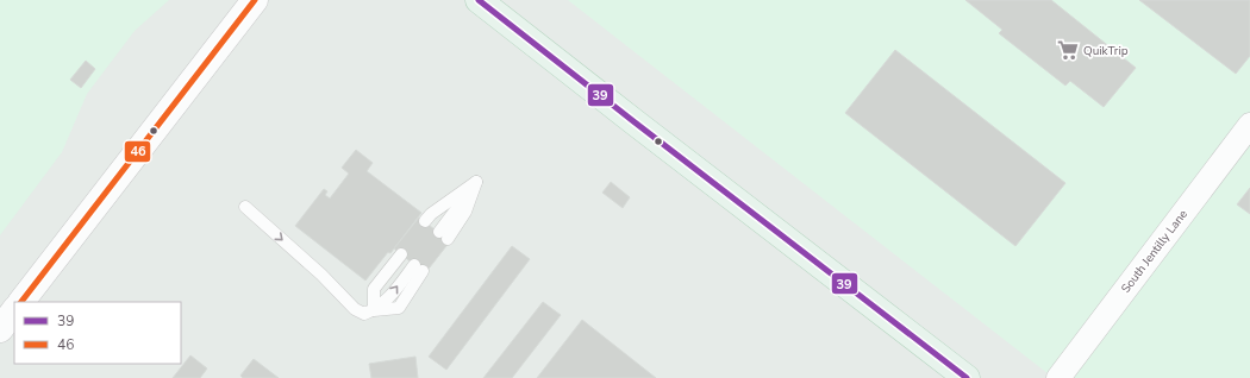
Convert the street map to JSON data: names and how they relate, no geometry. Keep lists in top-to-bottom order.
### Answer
{
  "streets": {
    "street": ["South Jentilly Lane"]
  },
  "places": {
    "supermarket": ["QuikTrip"]
  },
  "lines": ["transit line 39", "transit line 46"],
  "legend": ["39", "46"]
}
